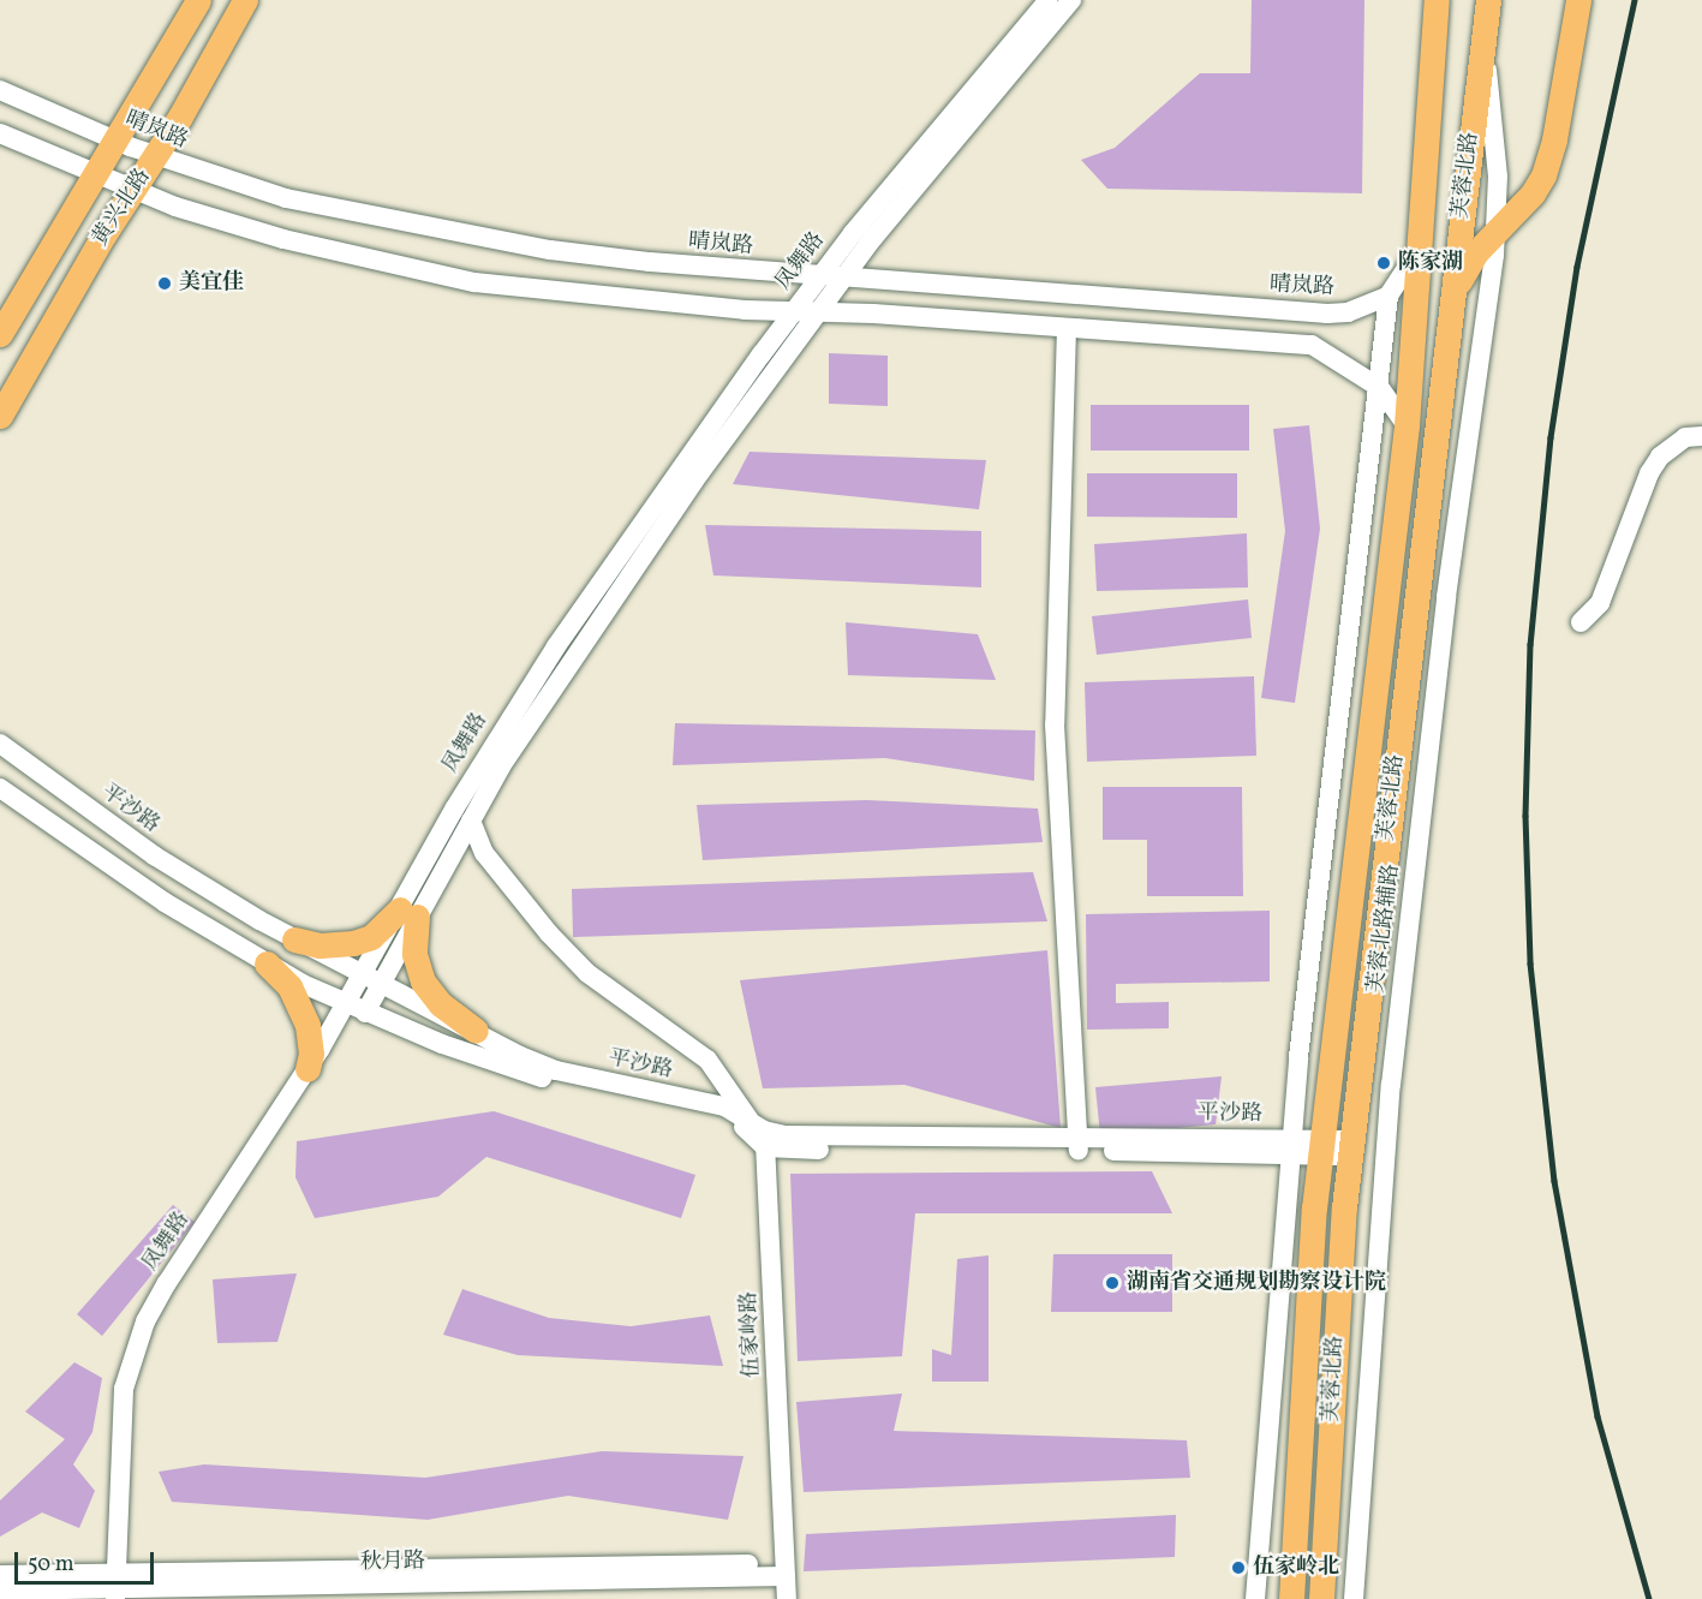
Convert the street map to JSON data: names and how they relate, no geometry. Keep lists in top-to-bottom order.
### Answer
{
  "streets": {
    "main road": ["芙蓉北路", "黄兴北路"],
    "street": [
      "晴岚路",
      "凤舞路",
      "平沙路",
      "芙蓉北路辅路",
      "伍家岭路",
      "秋月路"
    ]
  },
  "crossings": [
    ["晴岚路", "黄兴北路"],
    ["晴岚路", "凤舞路"],
    ["芙蓉北路", "平沙路"],
    ["芙蓉北路", "芙蓉北路辅路"],
    ["凤舞路", "平沙路"],
    ["凤舞路", "伍家岭路"],
    ["凤舞路", "秋月路"],
    ["平沙路", "伍家岭路"],
    ["伍家岭路", "秋月路"]
  ],
  "places": [
    "陈家湖",
    "美宜佳",
    "湖南省交通规划勘察设计院",
    "伍家岭北"
  ],
  "scale_bar": "50 m"
}
